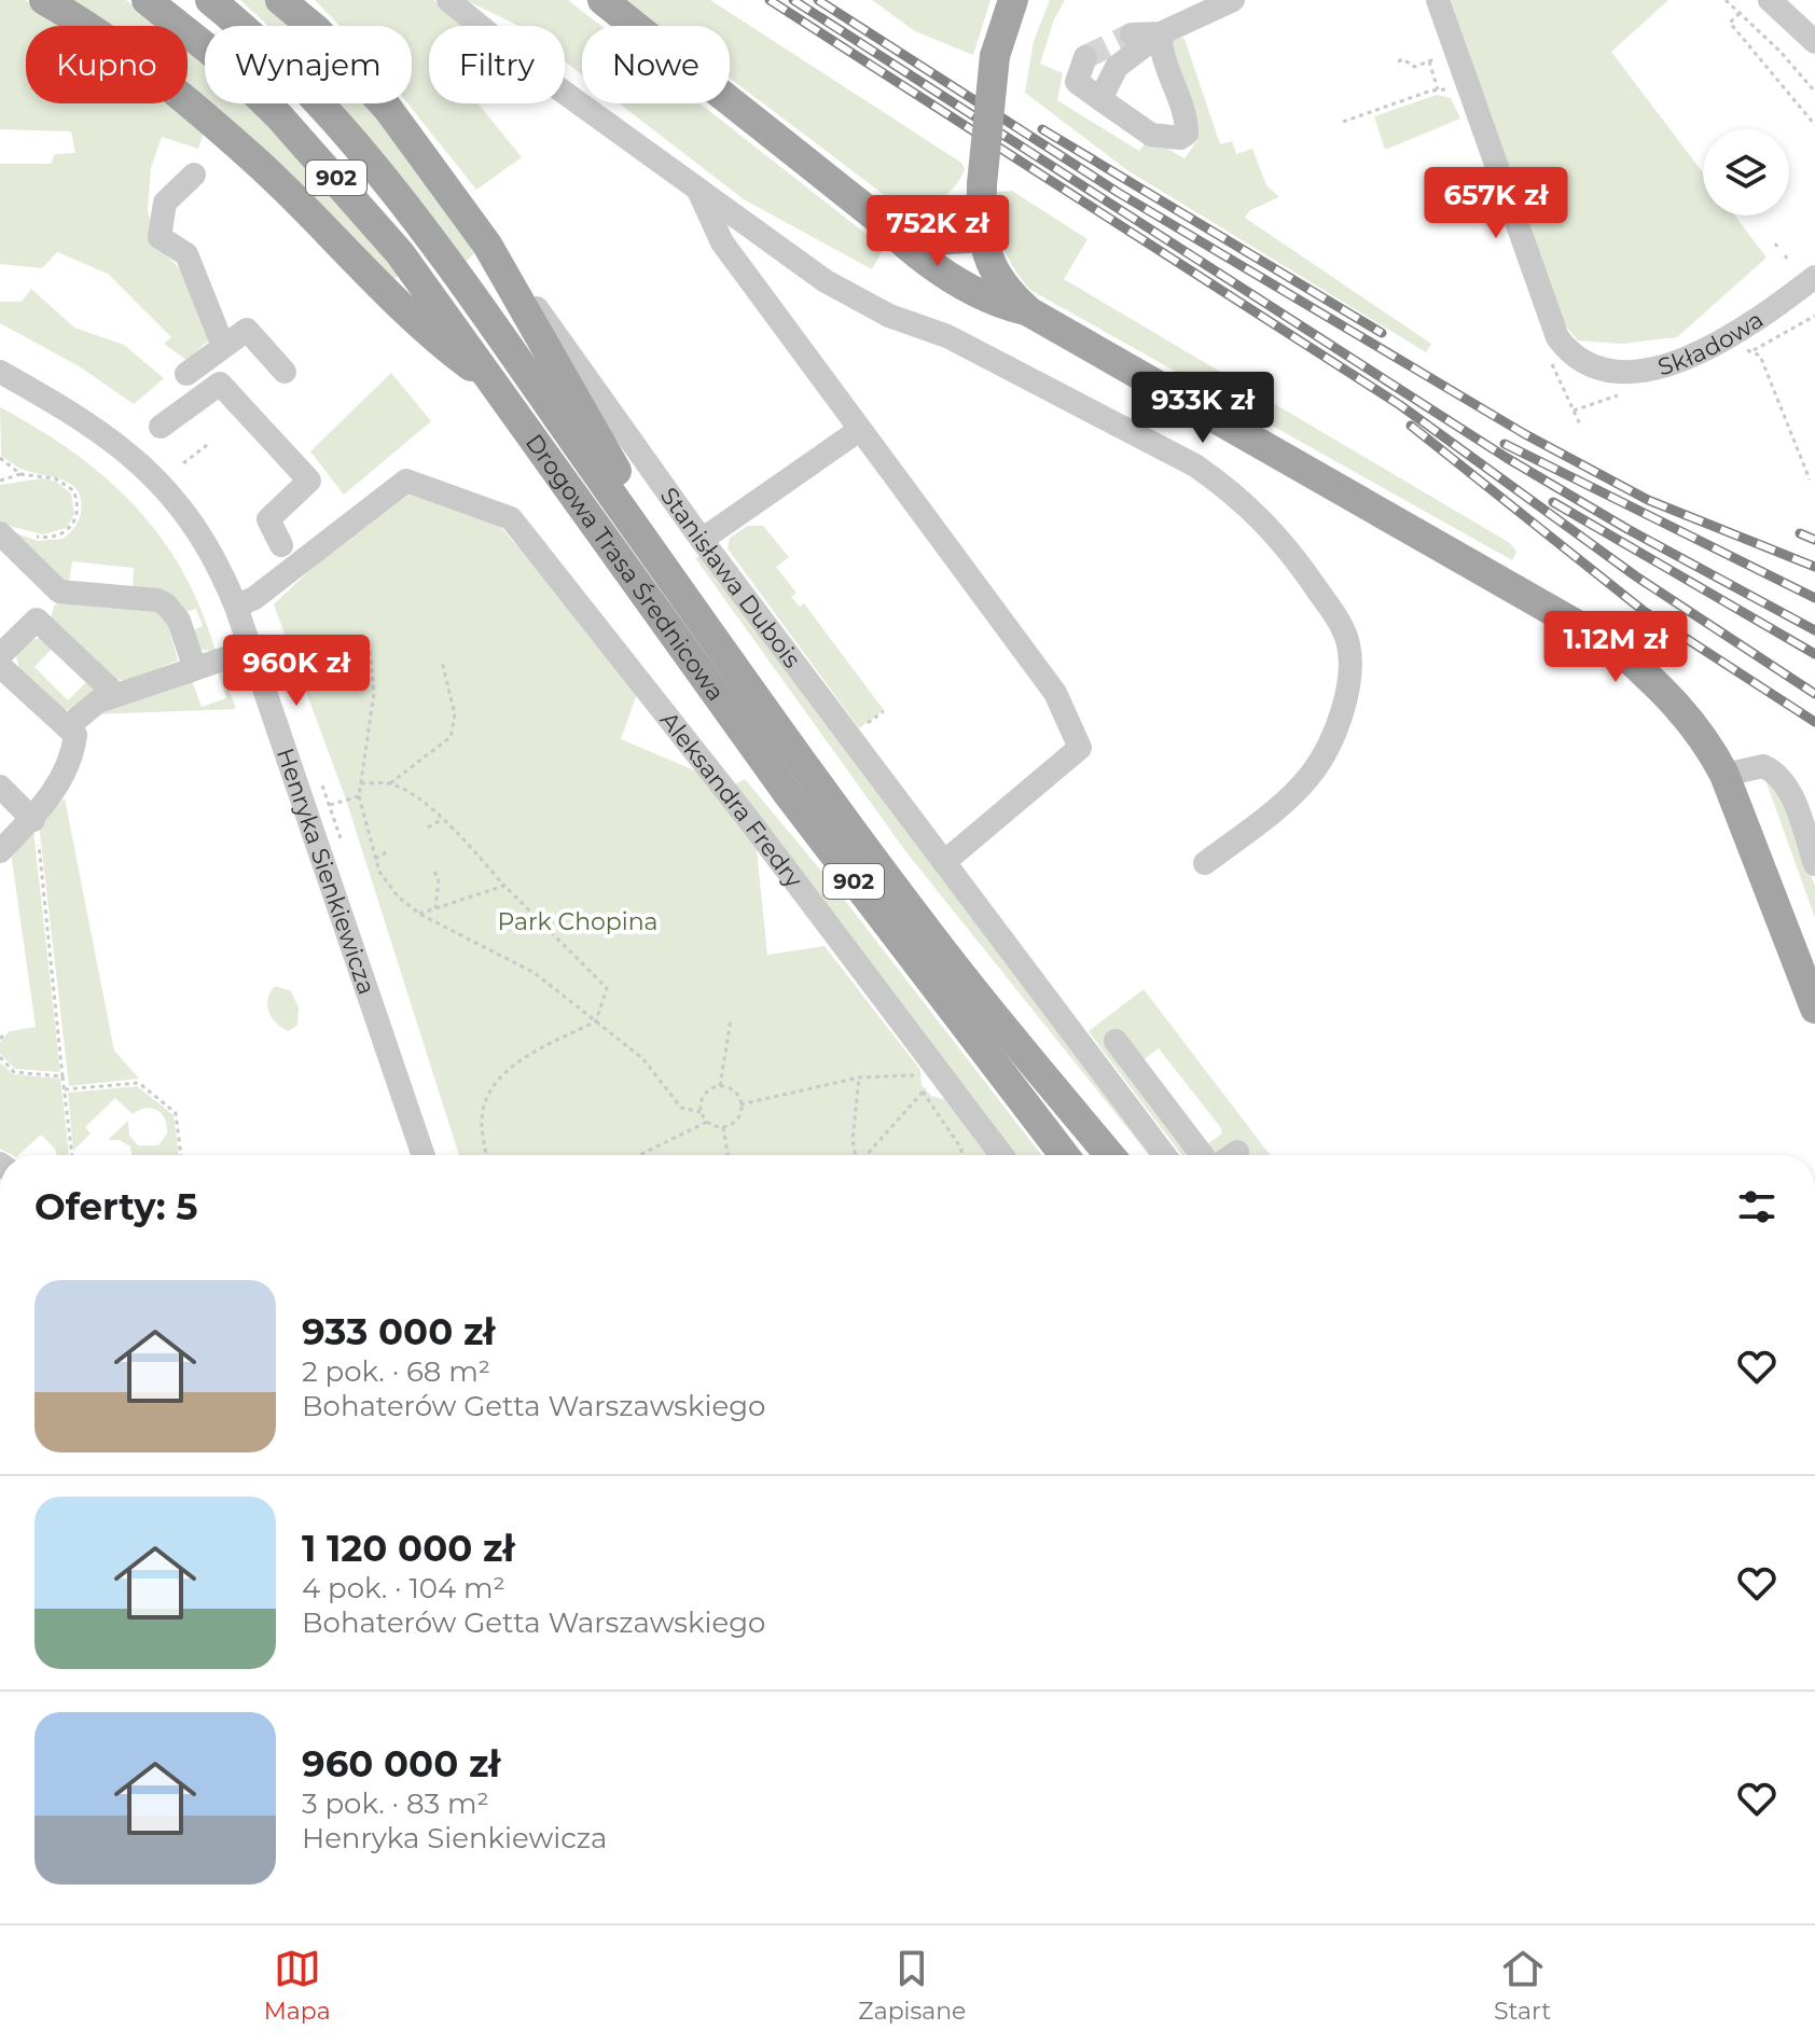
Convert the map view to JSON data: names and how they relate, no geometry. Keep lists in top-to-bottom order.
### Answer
{
  "streets": {
    "main road": ["902", "Drogowa Trasa Średnicowa", "Stanisława Dubois"],
    "street": ["Składowa", "Aleksandra Fredry", "Henryka Sienkiewicza"]
  },
  "crossings": [
    ["Aleksandra Fredry", "Henryka Sienkiewicza"]
  ],
  "parks": ["Park Chopina"],
  "page": {
    "chip": [
      "Kupno",
      "Wynajem",
      "Filtry",
      "Nowe"
    ],
    "price": [
      "657K zł",
      "752K zł",
      "933K zł",
      "1.12M zł",
      "960K zł"
    ],
    "heading": "Oferty: 5",
    "list": [
      {
        "name": "933 000 zł",
        "note": "2 pok. · 68 m² · Bohaterów Getta Warszawskiego"
      },
      {
        "name": "1 120 000 zł",
        "note": "4 pok. · 104 m² · Bohaterów Getta Warszawskiego"
      },
      {
        "name": "960 000 zł",
        "note": "3 pok. · 83 m² · Henryka Sienkiewicza"
      }
    ],
    "tabs": ["Mapa", "Zapisane", "Start"]
  }
}
